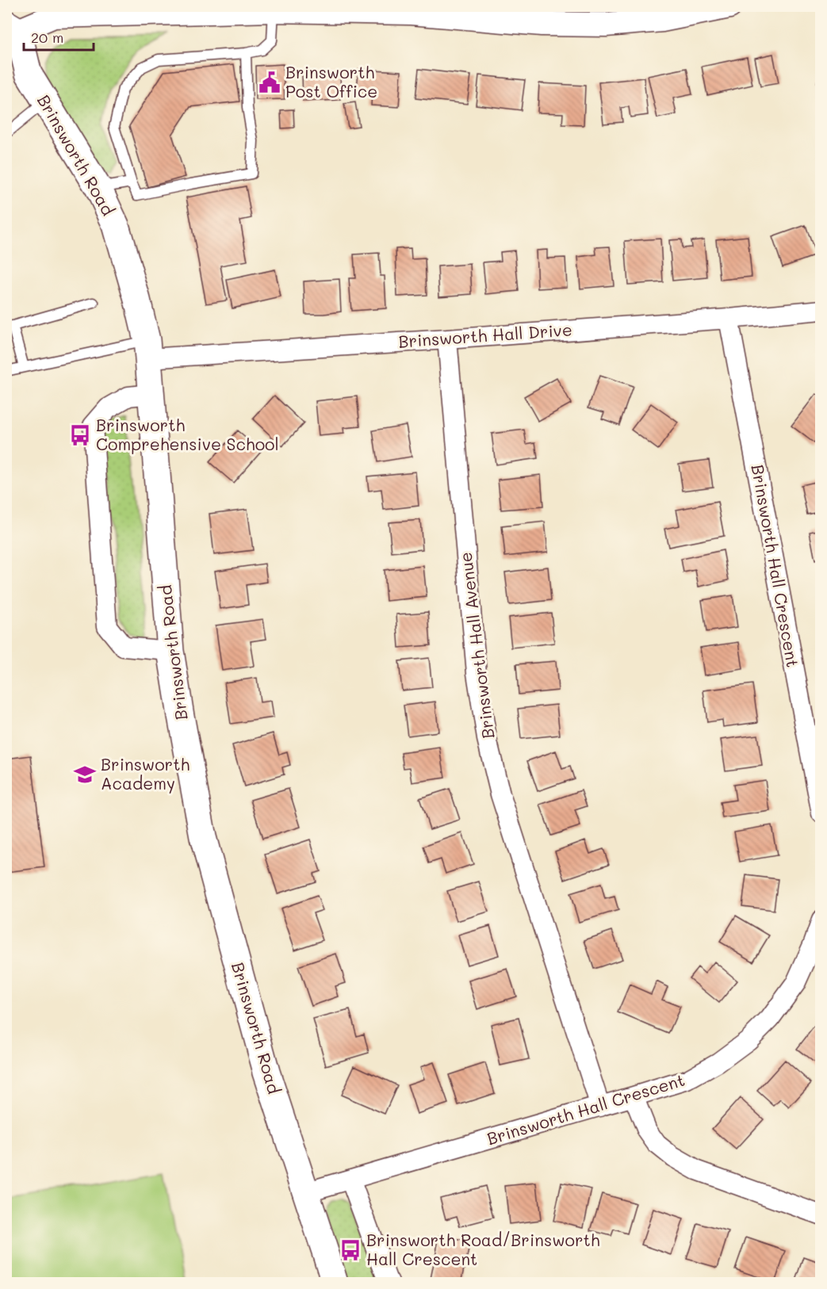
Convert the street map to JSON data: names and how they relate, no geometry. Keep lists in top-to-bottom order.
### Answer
{
  "streets": {
    "main road": ["Brinsworth Road"],
    "street": ["Brinsworth Hall Drive", "Brinsworth Hall Crescent", "Brinsworth Hall Avenue"]
  },
  "crossings": [
    ["Brinsworth Road", "Brinsworth Hall Drive"],
    ["Brinsworth Road", "Brinsworth Hall Crescent"],
    ["Brinsworth Hall Drive", "Brinsworth Hall Crescent"],
    ["Brinsworth Hall Drive", "Brinsworth Hall Avenue"],
    ["Brinsworth Hall Crescent", "Brinsworth Hall Avenue"]
  ],
  "places": {
    "public building": ["Brinsworth Post Office"],
    "bus stop": ["Brinsworth Comprehensive School", "Brinsworth Road/Brinsworth Hall Crescent"],
    "school or university": ["Brinsworth Academy"]
  },
  "scale_bar": "20 m"
}
